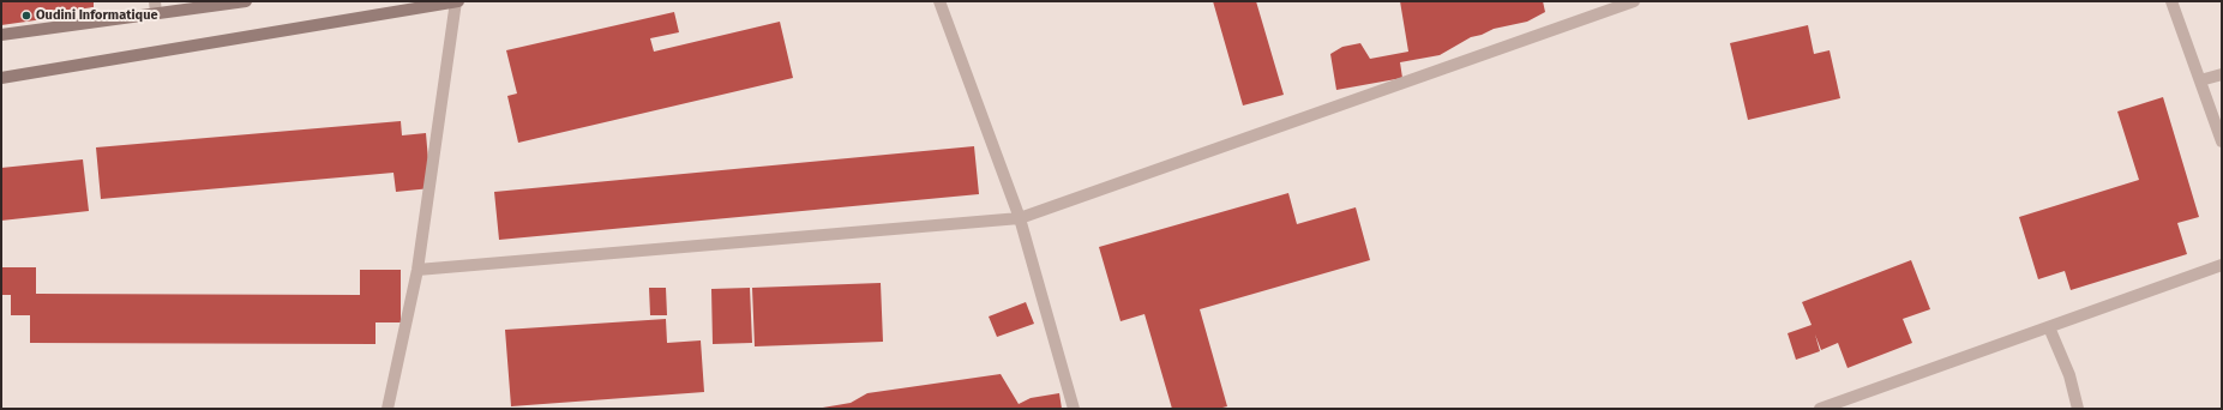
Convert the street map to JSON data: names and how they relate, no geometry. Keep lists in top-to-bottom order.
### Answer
{
  "places": ["Oudini Informatique"]
}
